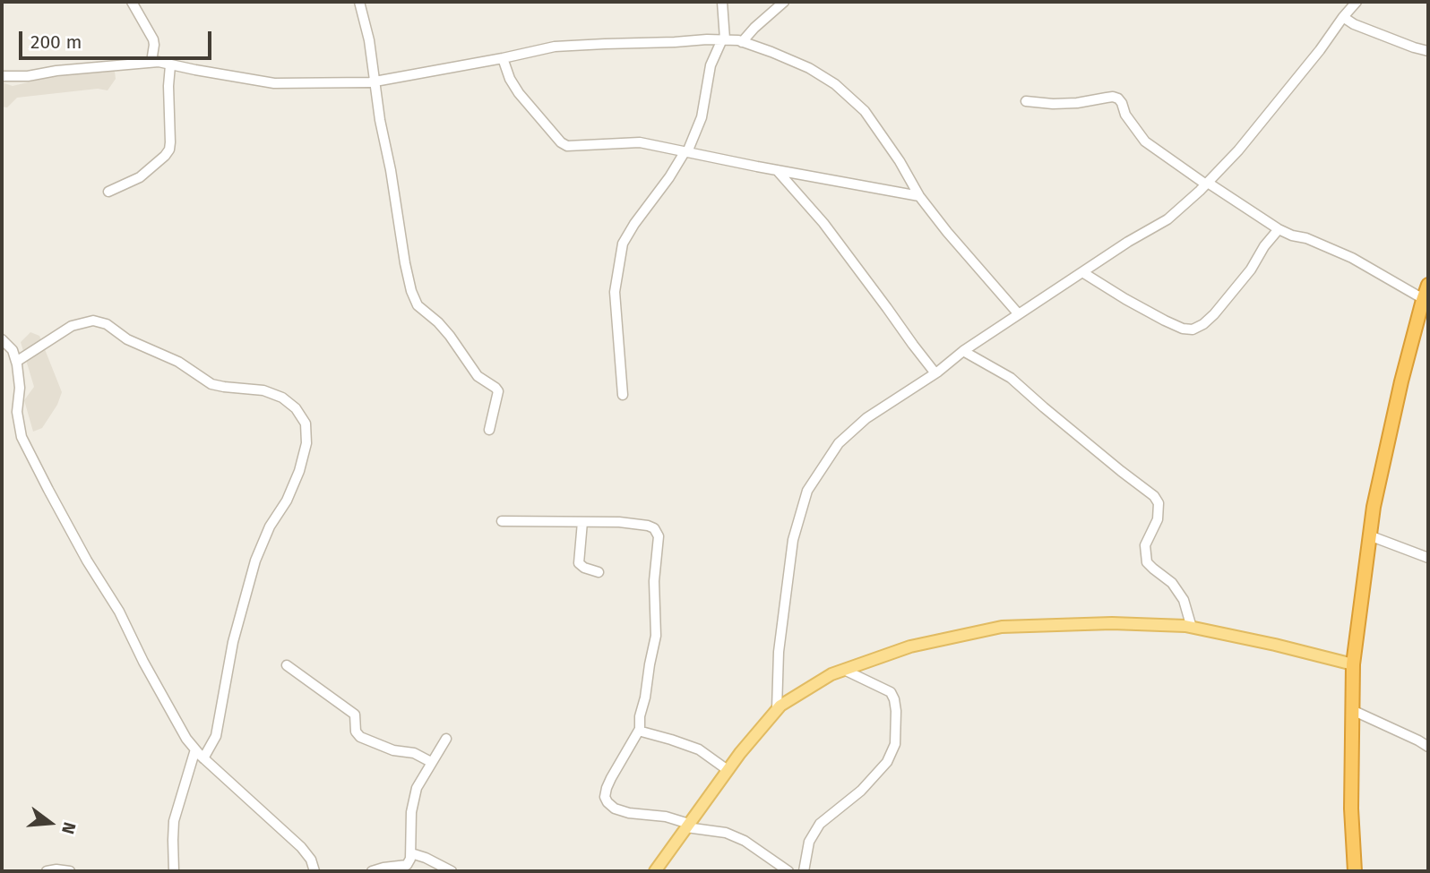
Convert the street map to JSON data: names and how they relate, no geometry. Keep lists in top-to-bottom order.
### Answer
{
  "scale_bar": "200 m",
  "north": "right"
}
